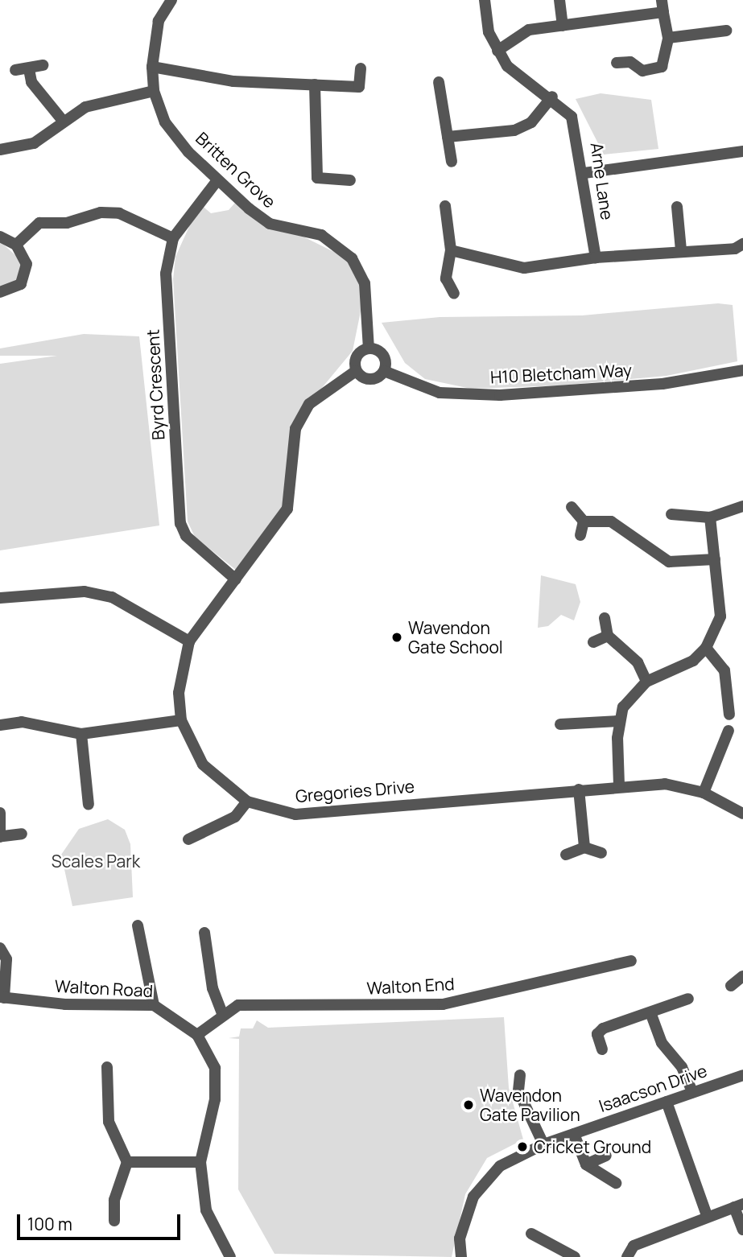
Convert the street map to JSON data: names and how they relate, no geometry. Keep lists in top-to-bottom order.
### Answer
{
  "streets": {
    "street": [
      "Britten Grove",
      "Arne Lane",
      "H10 Bletcham Way",
      "Byrd Crescent",
      "Gregories Drive",
      "Walton End",
      "Walton Road",
      "Isaacson Drive"
    ]
  },
  "crossings": [
    ["Britten Grove", "H10 Bletcham Way"],
    ["Britten Grove", "Byrd Crescent"],
    ["Britten Grove", "Gregories Drive"],
    ["H10 Bletcham Way", "Gregories Drive"],
    ["Byrd Crescent", "Gregories Drive"],
    ["Walton End", "Walton Road"]
  ],
  "parks": ["Scales Park"],
  "places": ["Wavendon Gate School", "Wavendon Gate Pavilion", "Cricket Ground"],
  "scale_bar": "100 m"
}
